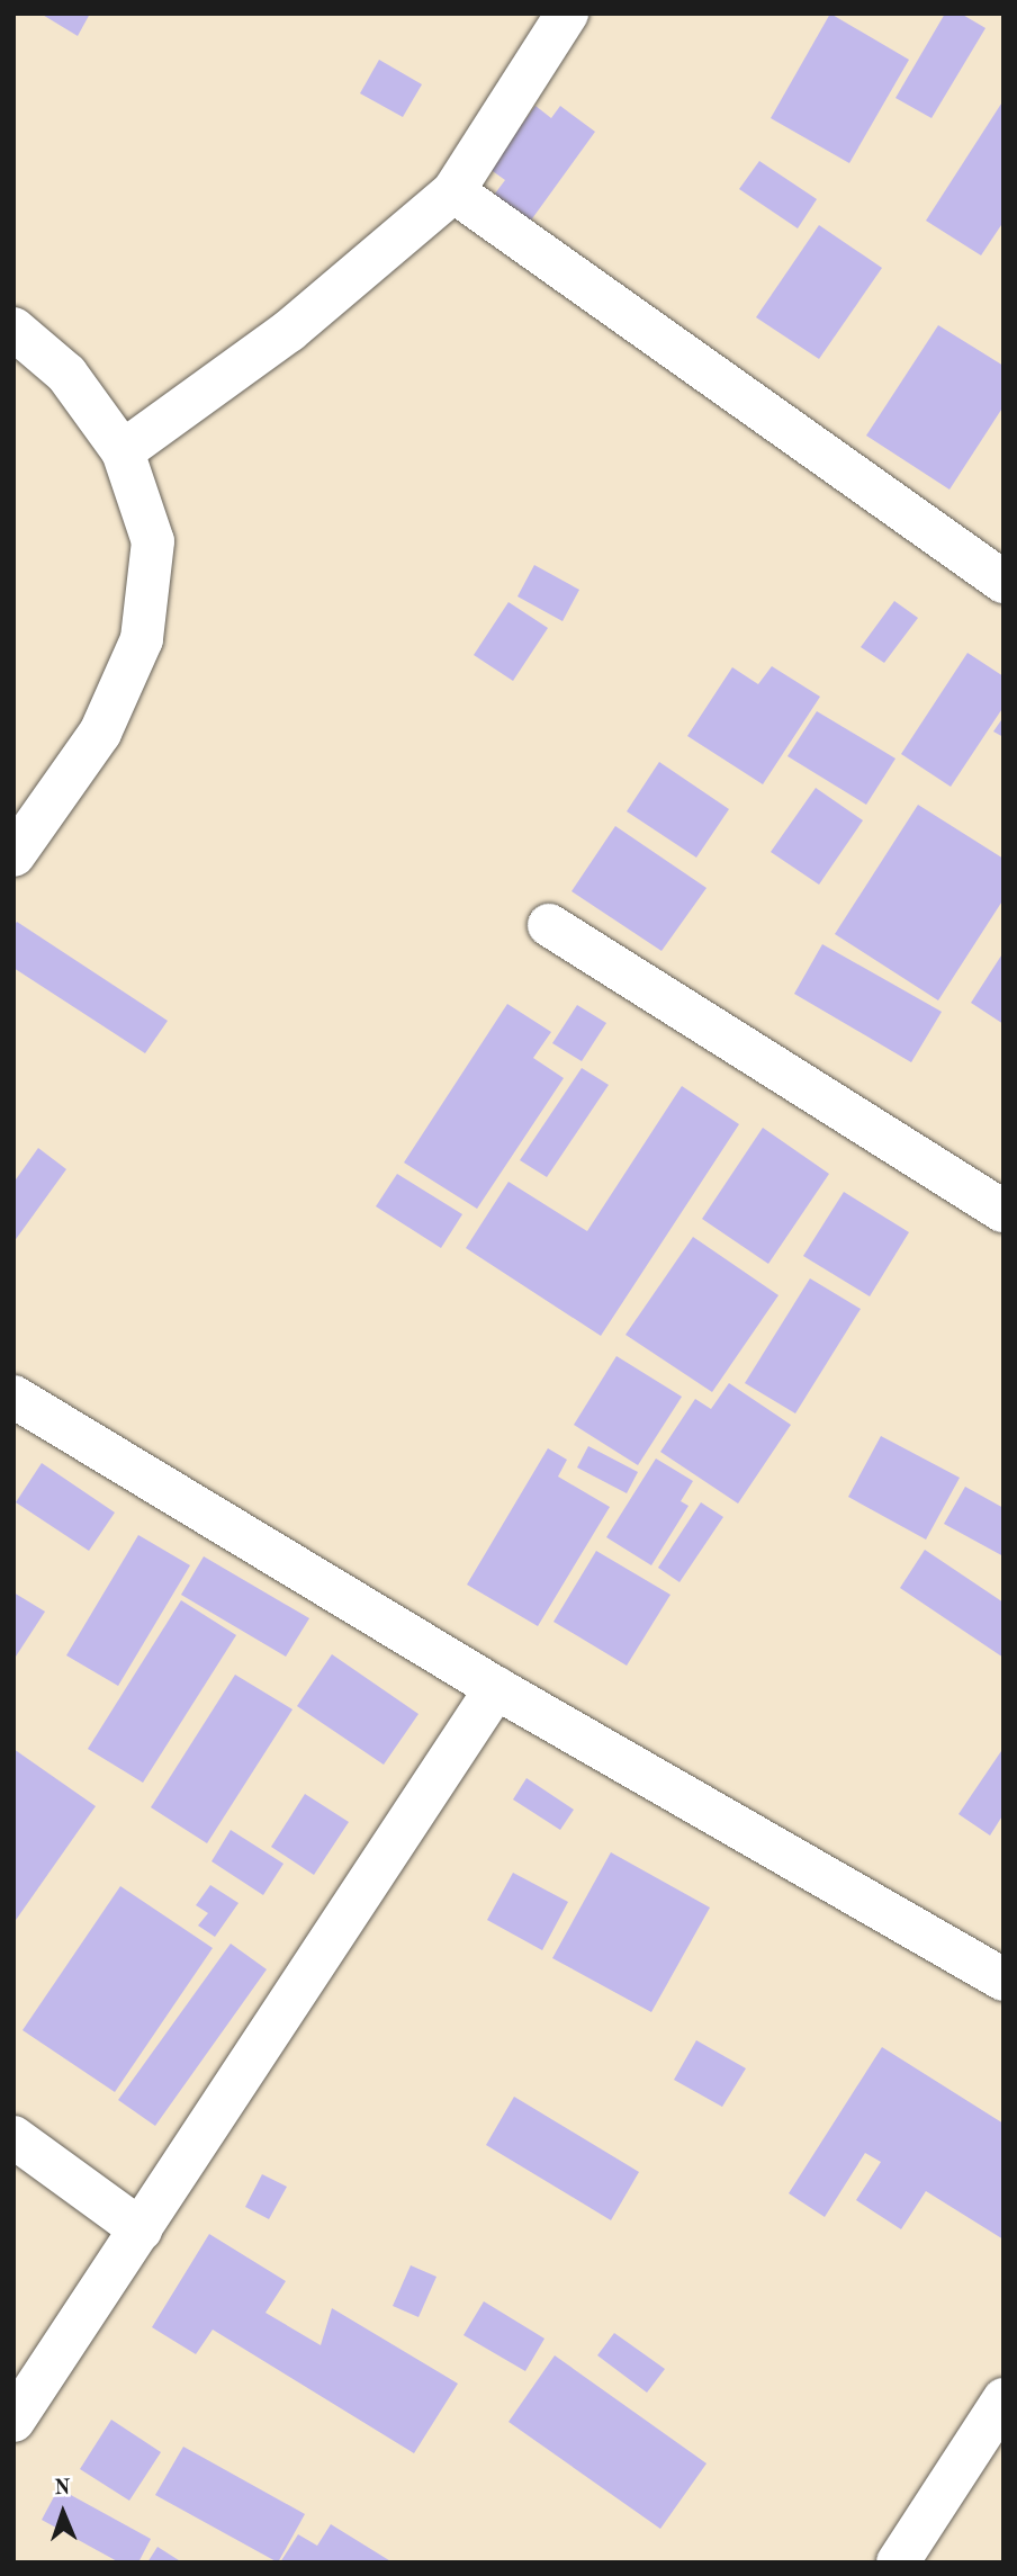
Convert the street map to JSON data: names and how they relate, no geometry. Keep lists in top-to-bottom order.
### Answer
{
  "north": "top"
}
